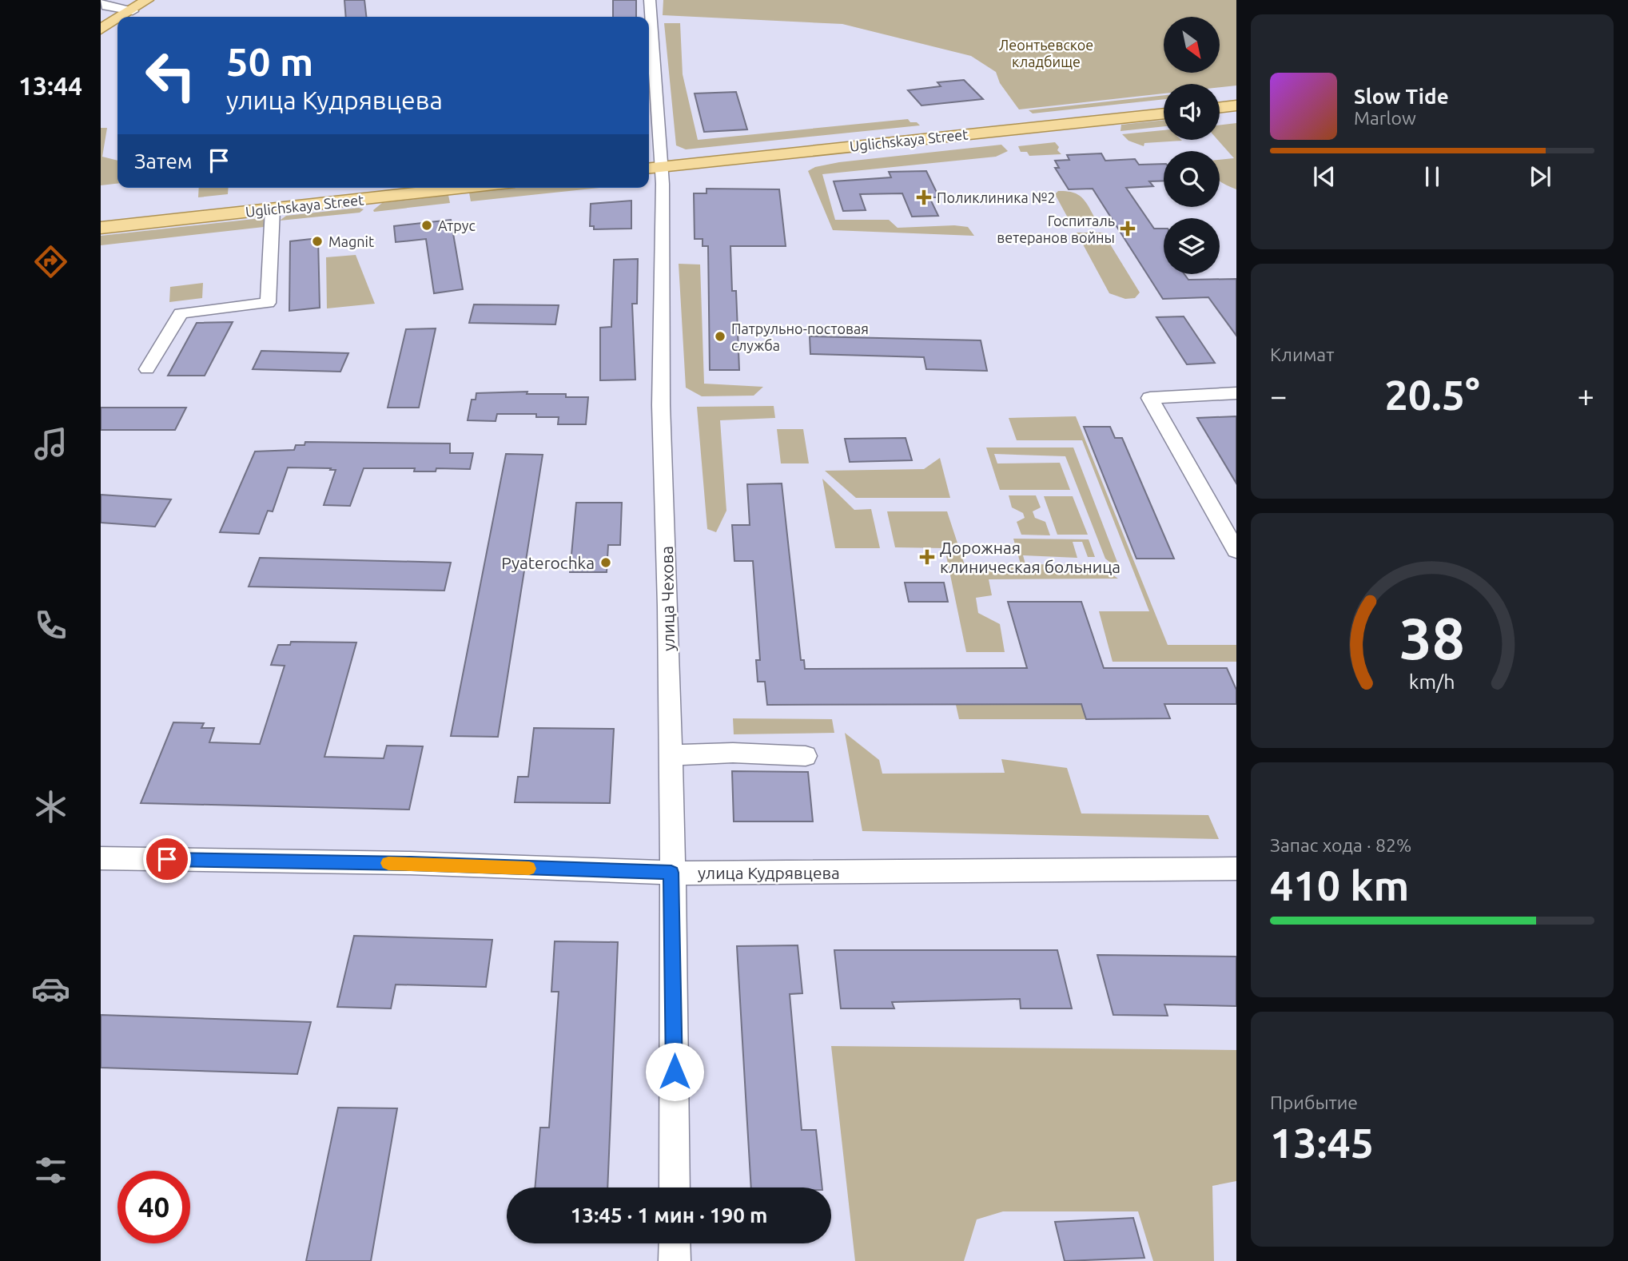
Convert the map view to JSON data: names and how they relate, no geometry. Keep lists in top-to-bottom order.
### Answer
{
  "streets": {
    "main road": ["Uglichskaya Street"],
    "street": ["улица Чехова", "улица Кудрявцева"]
  },
  "crossings": [
    ["Uglichskaya Street", "улица Чехова"],
    ["улица Чехова", "улица Кудрявцева"]
  ],
  "parks": ["Леонтьевское кладбище"],
  "places": {
    "health": ["Поликлиника №2", "Госпиталь ветеранов войны", "Дорожная клиническая больница"],
    "other": [
      "Атрус",
      "Magnit",
      "Патрульно-постовая служба",
      "Pyaterochka"
    ]
  },
  "north": "bottom right",
  "page": {
    "tabs": "13:44",
    "turn": ["50 m", "улица Кудрявцева"],
    "song": ["Slow Tide", "Marlow"],
    "then": "Затем",
    "tile": [
      "Климат",
      ["Запас хода · 82%", "410 km"],
      ["Прибытие", "13:45"]
    ],
    "heat": ["−", "20.5°", "+"],
    "limit": "40",
    "trip": "13:45 · 1 мин · 190 m",
    "gauge": ["38", "km/h"]
  }
}
